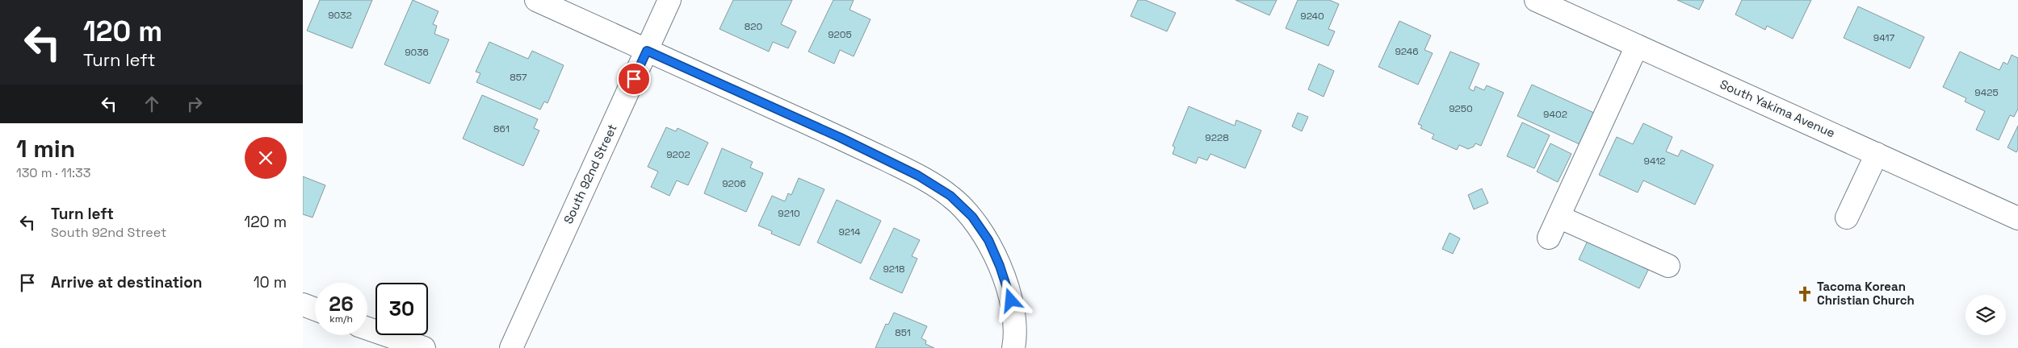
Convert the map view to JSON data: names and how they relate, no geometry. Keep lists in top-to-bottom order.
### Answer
{
  "streets": {
    "street": ["South Yakima Avenue", "South 92nd Street"]
  },
  "places": {
    "church": ["Tacoma Korean Christian Church"]
  },
  "house_numbers": [
    "9032",
    "9240",
    "820",
    "9205",
    "9417",
    "9246",
    "9036",
    "857",
    "9425",
    "9250",
    "9402",
    "861",
    "9228",
    "9202",
    "9412",
    "9206",
    "9210",
    "9214",
    "9218",
    "851"
  ],
  "page": {
    "turn": ["120 m", "Turn left"],
    "heading": ["1 min", "130 m · 11:33"],
    "list": [
      {
        "name": "Turn left",
        "note": "South 92nd Street",
        "value": "120 m"
      },
      {
        "name": "Arrive at destination",
        "value": "10 m"
      }
    ],
    "speed": "26 km/h",
    "limit": "30"
  }
}
